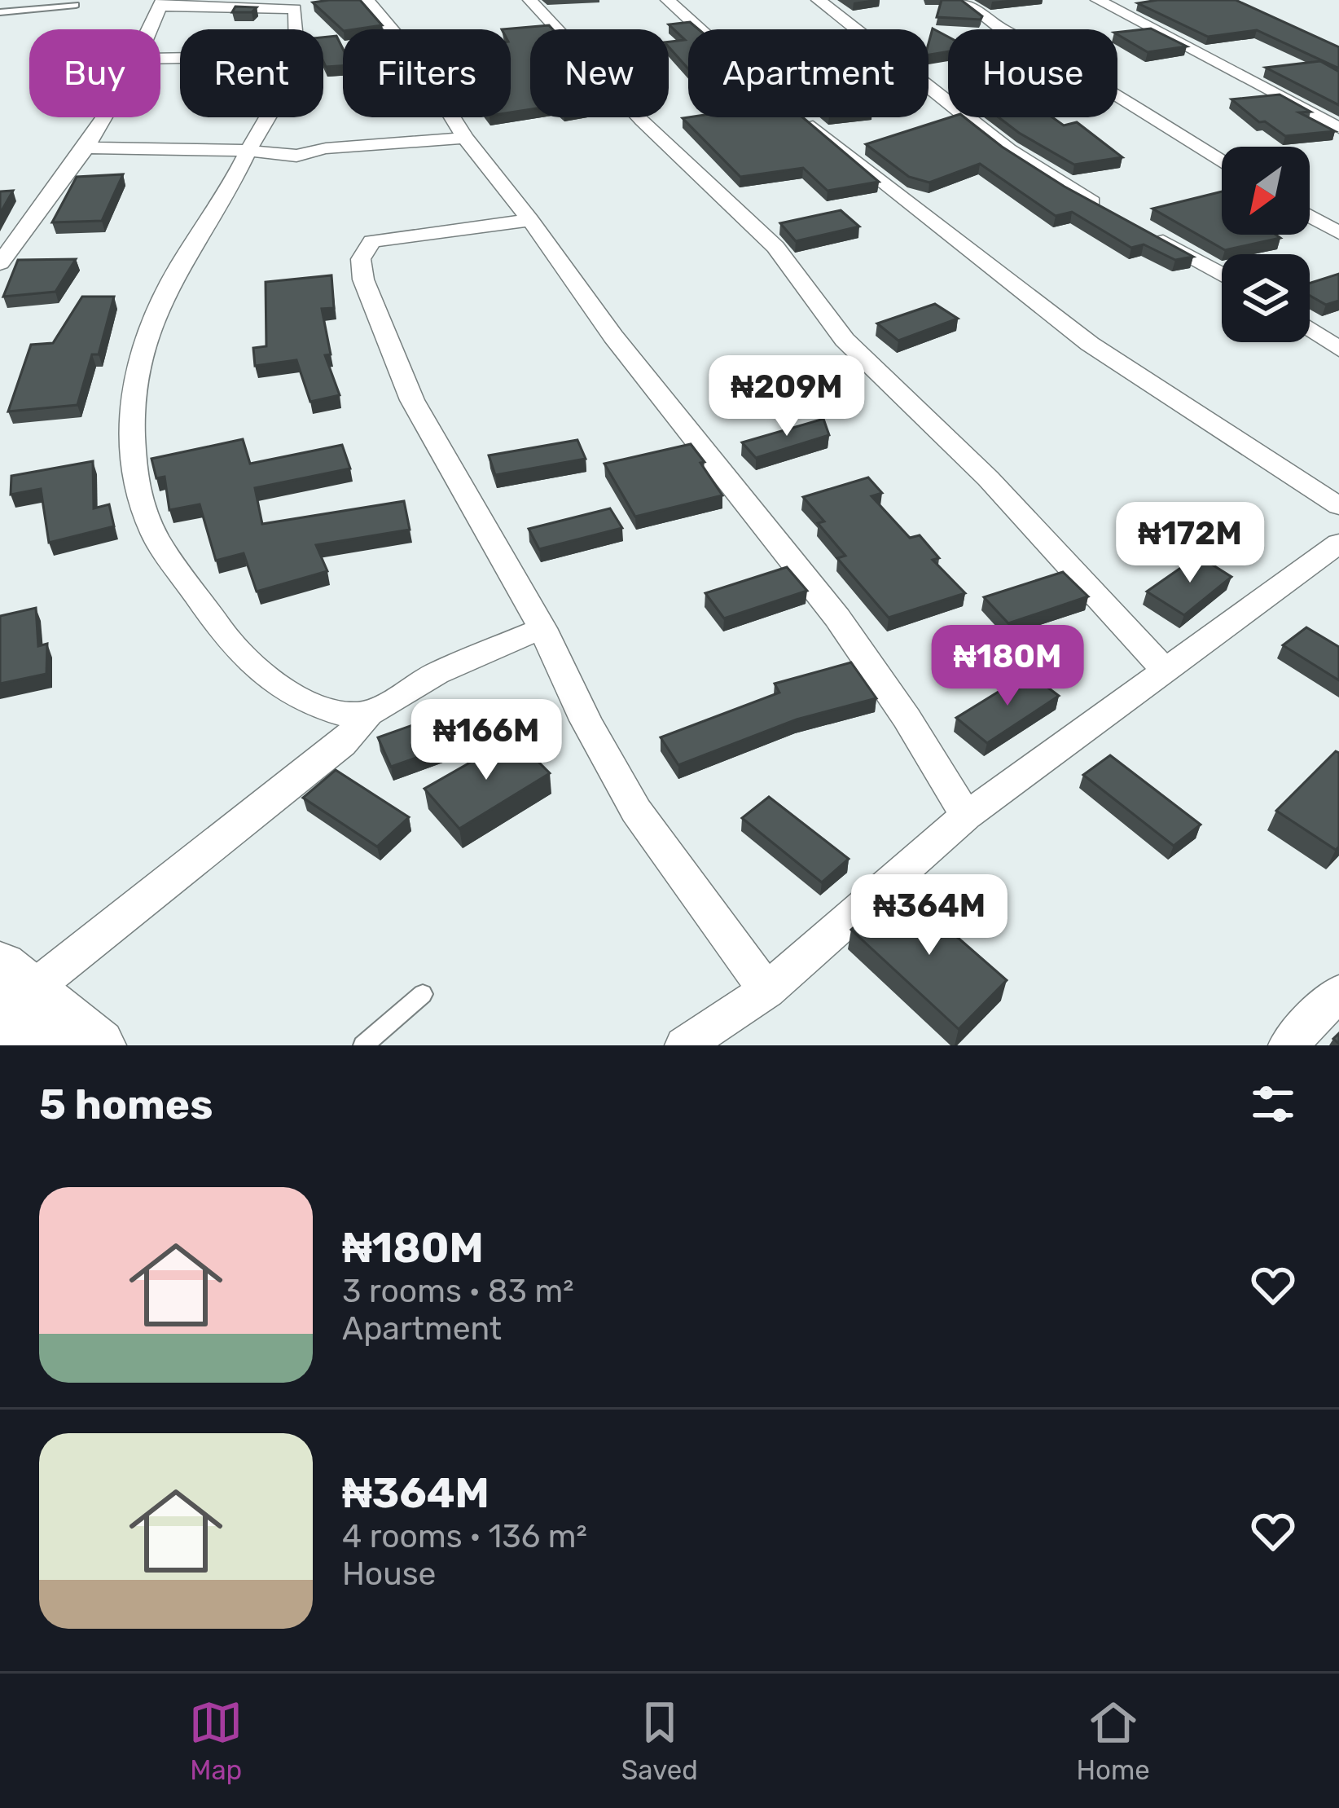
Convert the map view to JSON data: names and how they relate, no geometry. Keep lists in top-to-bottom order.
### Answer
{
  "north": "bottom left",
  "page": {
    "chip": [
      "Buy",
      "Rent",
      "Filters",
      "New",
      "Apartment",
      "House"
    ],
    "price": [
      "₦209M",
      "₦172M",
      "₦180M",
      "₦166M",
      "₦364M"
    ],
    "heading": "5 homes",
    "list": [
      {
        "name": "₦180M",
        "note": "3 rooms · 83 m² · Apartment"
      },
      {
        "name": "₦364M",
        "note": "4 rooms · 136 m² · House"
      }
    ],
    "tabs": ["Map", "Saved", "Home"]
  }
}
